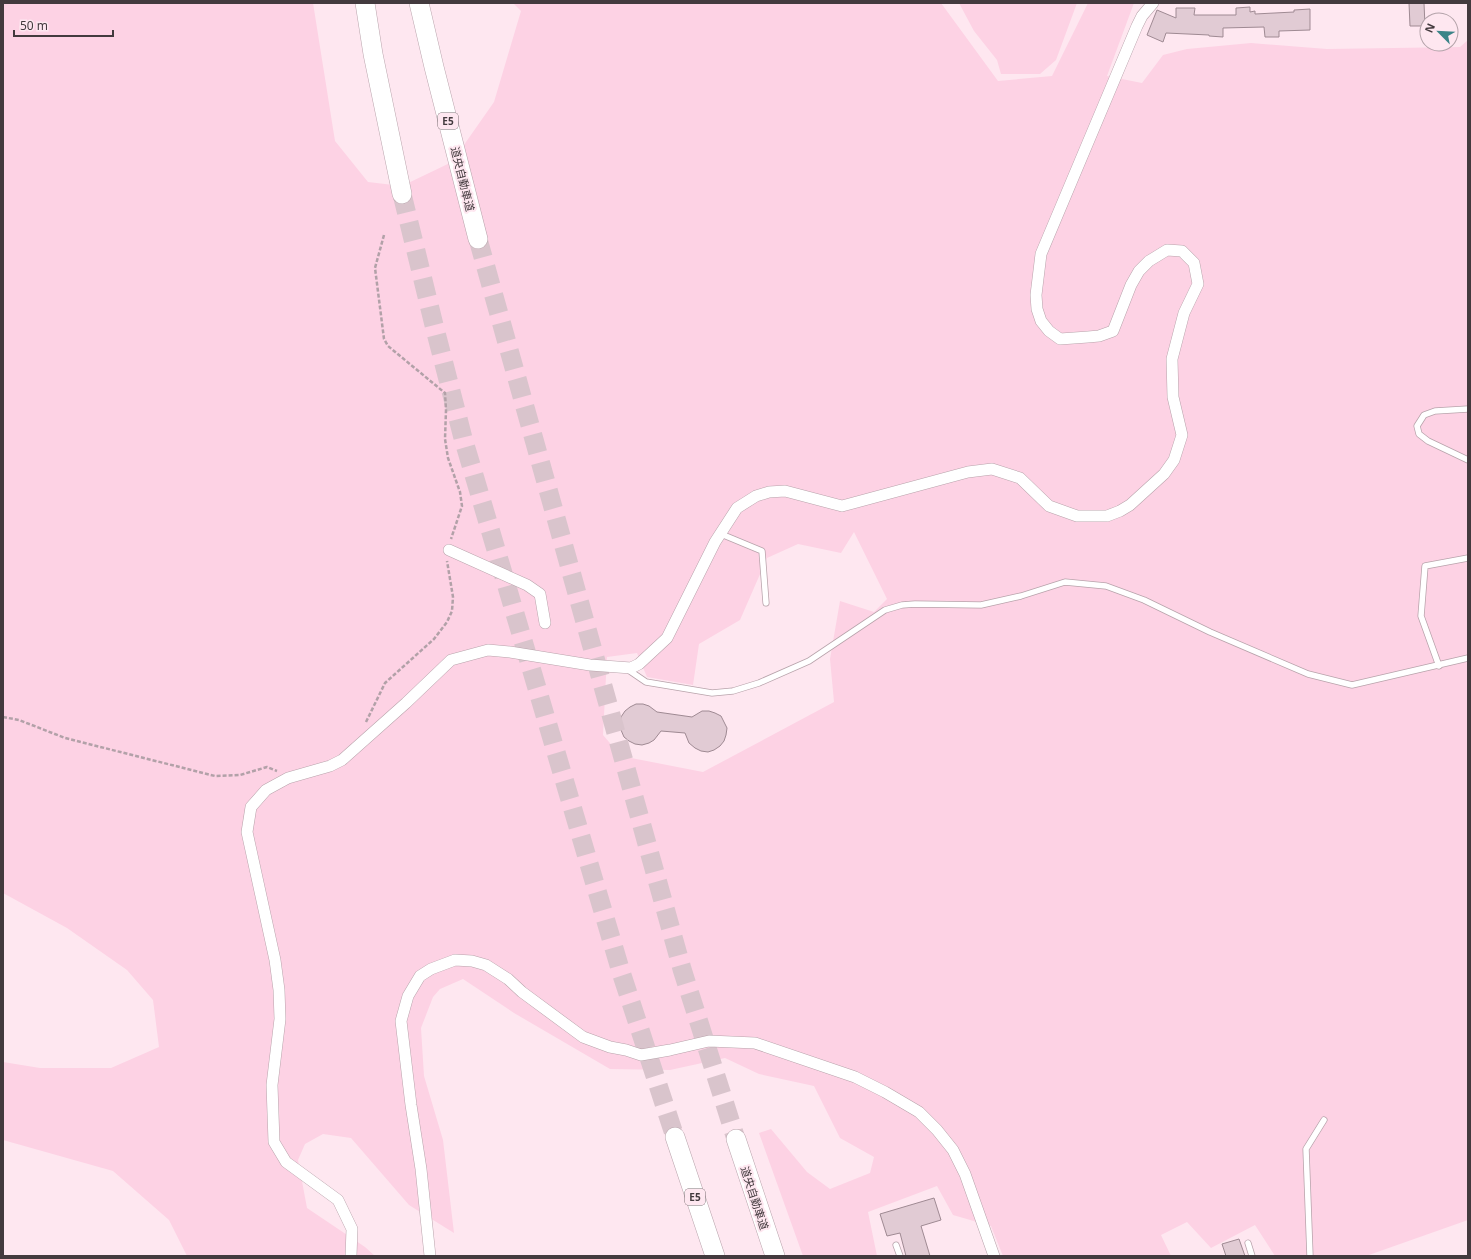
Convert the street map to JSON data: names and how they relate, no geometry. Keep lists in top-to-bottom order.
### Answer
{
  "streets": {
    "highway": ["E5", "道央自動車道"]
  },
  "scale_bar": "50 m",
  "north": "top left"
}
